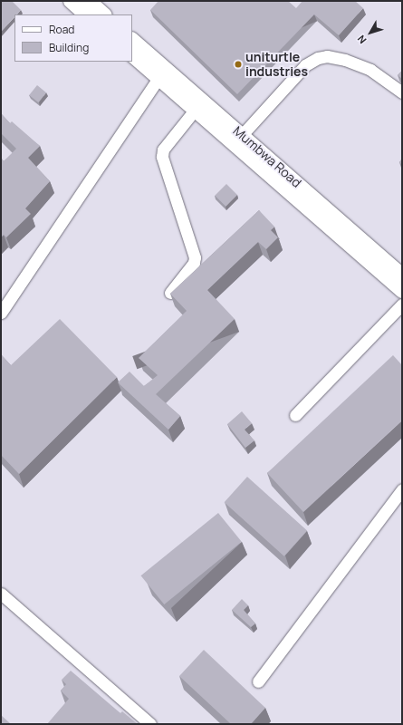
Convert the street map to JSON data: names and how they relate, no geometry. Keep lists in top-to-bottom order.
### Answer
{
  "streets": {
    "main road": ["Mumbwa Road"]
  },
  "places": ["uniturtle industries"],
  "legend": ["Road", "Building"],
  "north": "bottom left"
}
